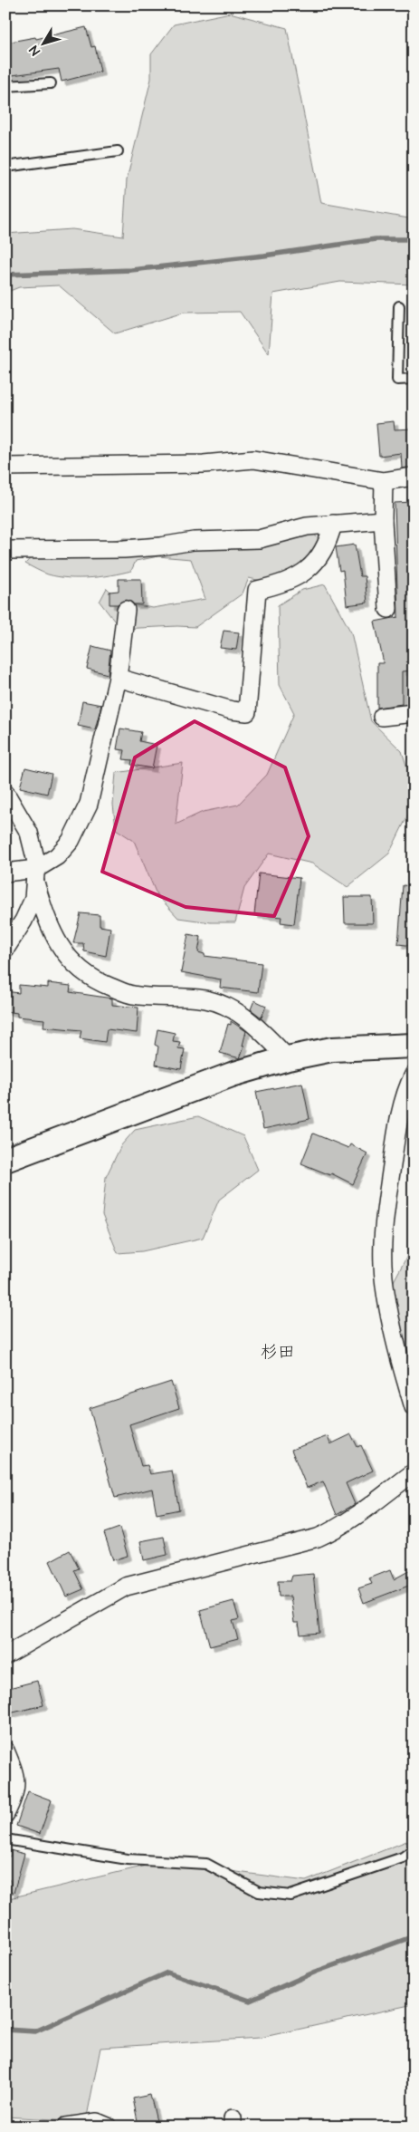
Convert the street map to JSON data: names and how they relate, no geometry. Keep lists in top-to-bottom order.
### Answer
{
  "districts": ["杉田"],
  "north": "bottom left"
}
